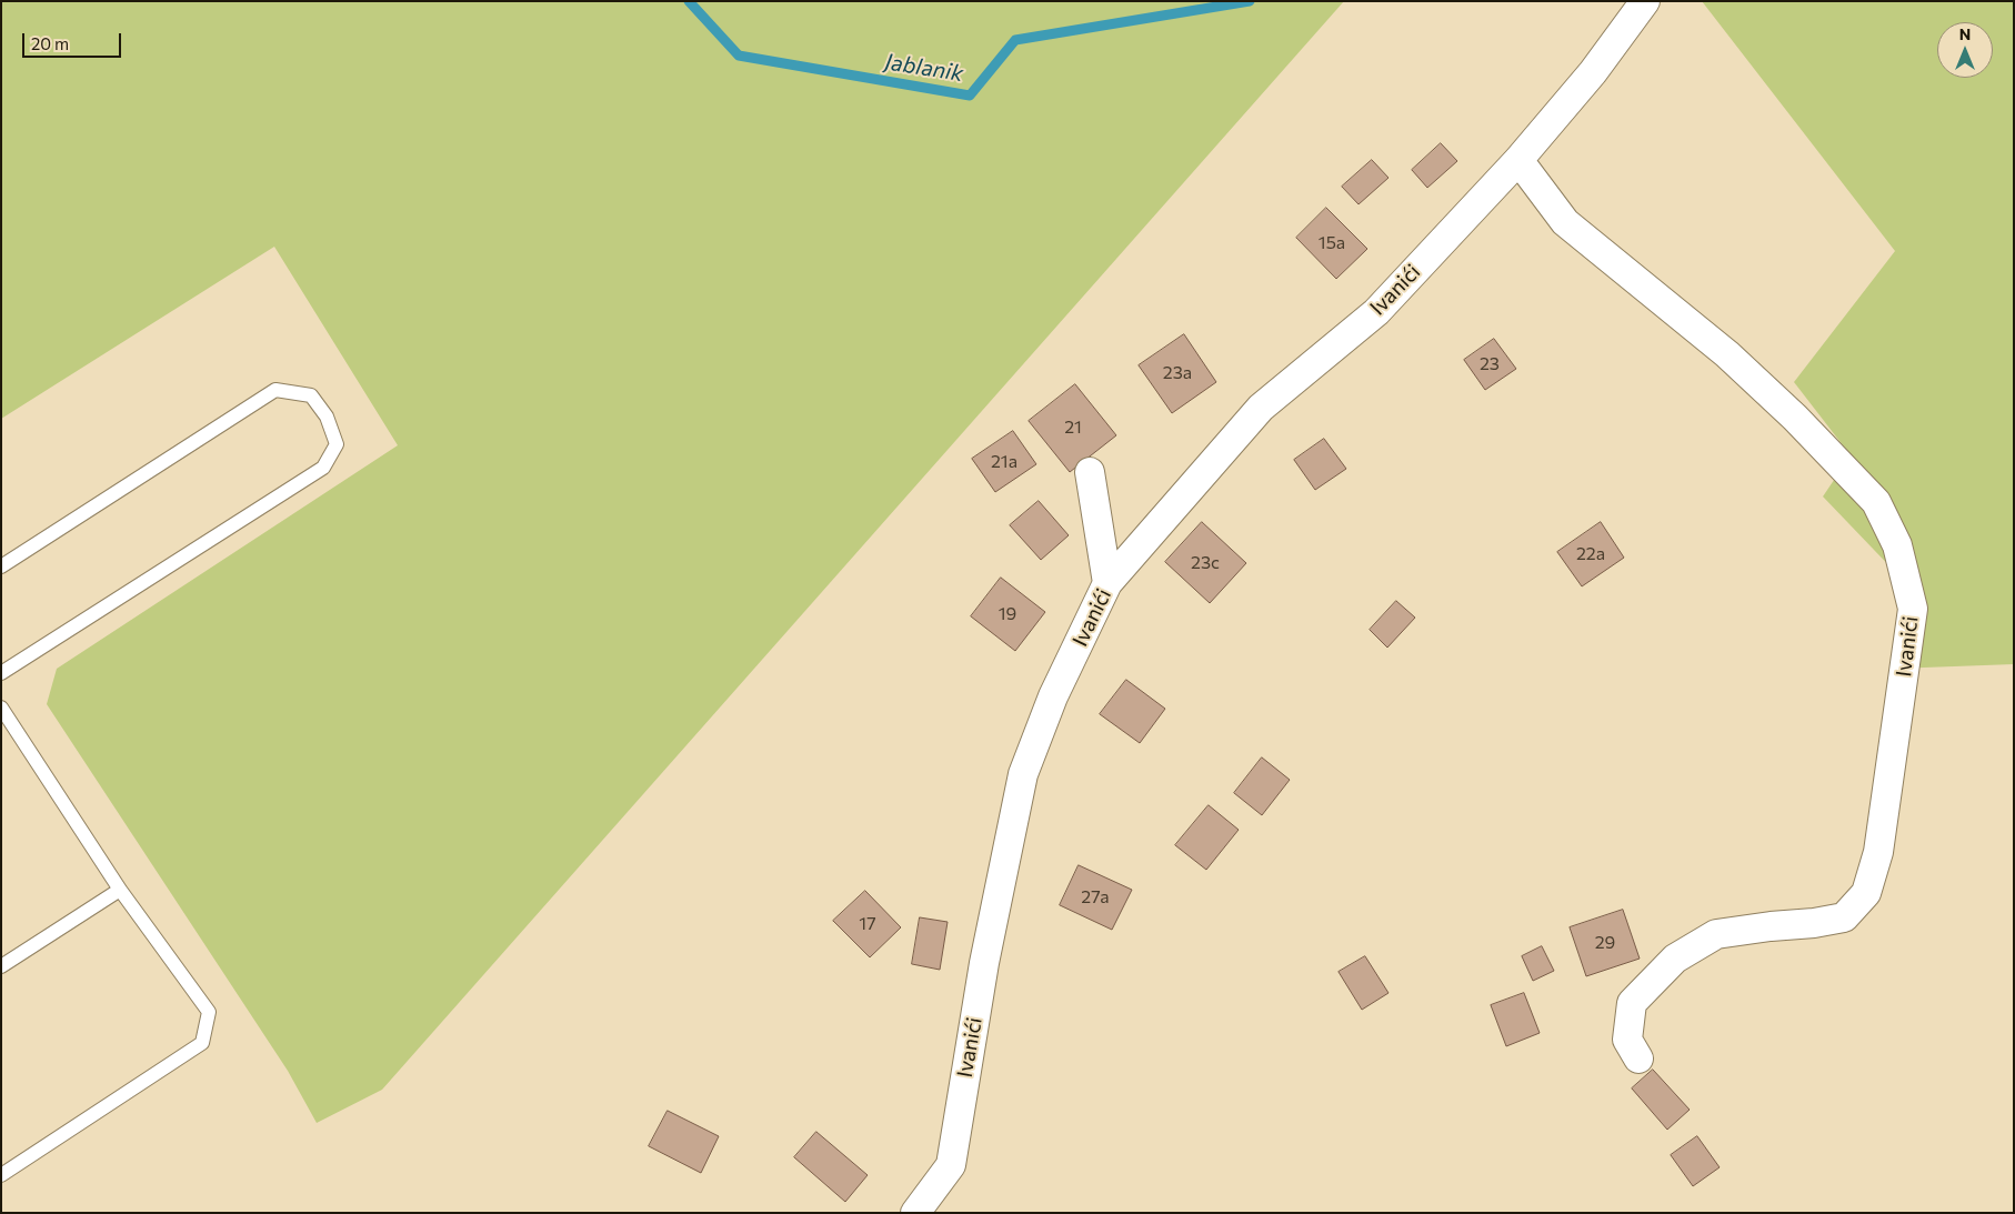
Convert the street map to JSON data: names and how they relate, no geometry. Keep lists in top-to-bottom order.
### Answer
{
  "streets": {
    "street": ["Ivanići"]
  },
  "water": ["Jablanik"],
  "house_numbers": [
    "15a",
    "23",
    "23a",
    "21",
    "21a",
    "22a",
    "23c",
    "19",
    "27a",
    "17",
    "29"
  ],
  "scale_bar": "20 m",
  "north": "top"
}
